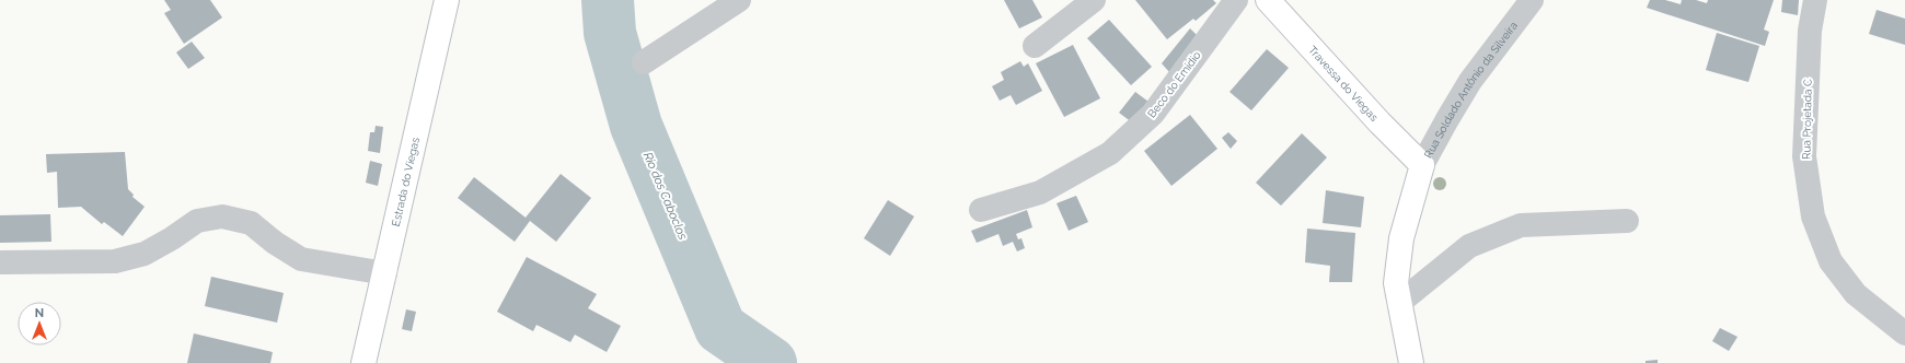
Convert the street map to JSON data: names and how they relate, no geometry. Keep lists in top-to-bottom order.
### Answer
{
  "streets": {
    "street": [
      "Travessa do Viegas",
      "Beco do Emídio",
      "Rua Soldado Antônio da Silveira",
      "Rua Projetada C",
      "Estrada do Viegas"
    ]
  },
  "crossings": [
    ["Travessa do Viegas", "Rua Soldado Antônio da Silveira"]
  ],
  "water": ["Rio dos Caboclos"],
  "north": "top"
}
